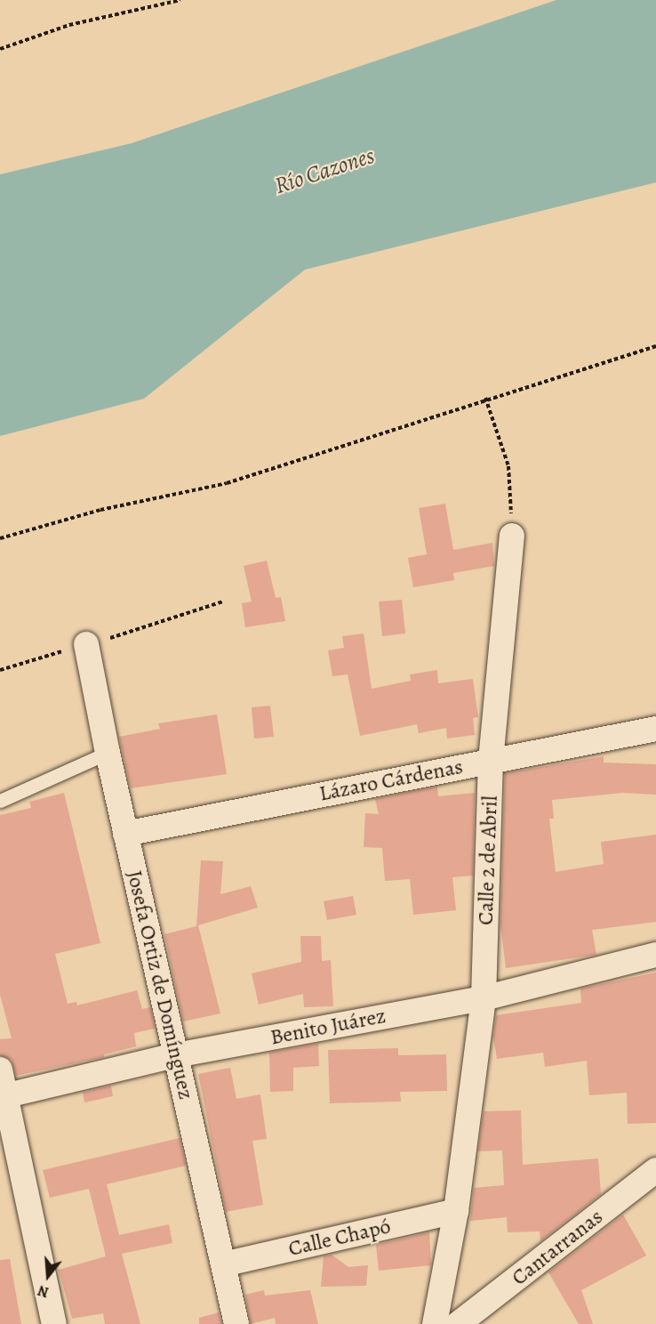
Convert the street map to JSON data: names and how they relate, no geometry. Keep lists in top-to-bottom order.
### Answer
{
  "streets": {
    "street": [
      "Lázaro Cárdenas",
      "Calle 2 de Abril",
      "Josefa Ortiz de Domínguez",
      "Benito Juárez",
      "Calle Chapó",
      "Cantarranas"
    ]
  },
  "crossings": [
    ["Lázaro Cárdenas", "Calle 2 de Abril"],
    ["Lázaro Cárdenas", "Josefa Ortiz de Domínguez"],
    ["Calle 2 de Abril", "Benito Juárez"],
    ["Calle 2 de Abril", "Calle Chapó"],
    ["Josefa Ortiz de Domínguez", "Benito Juárez"],
    ["Josefa Ortiz de Domínguez", "Calle Chapó"]
  ],
  "water": ["Río Cazones"],
  "north": "bottom"
}
